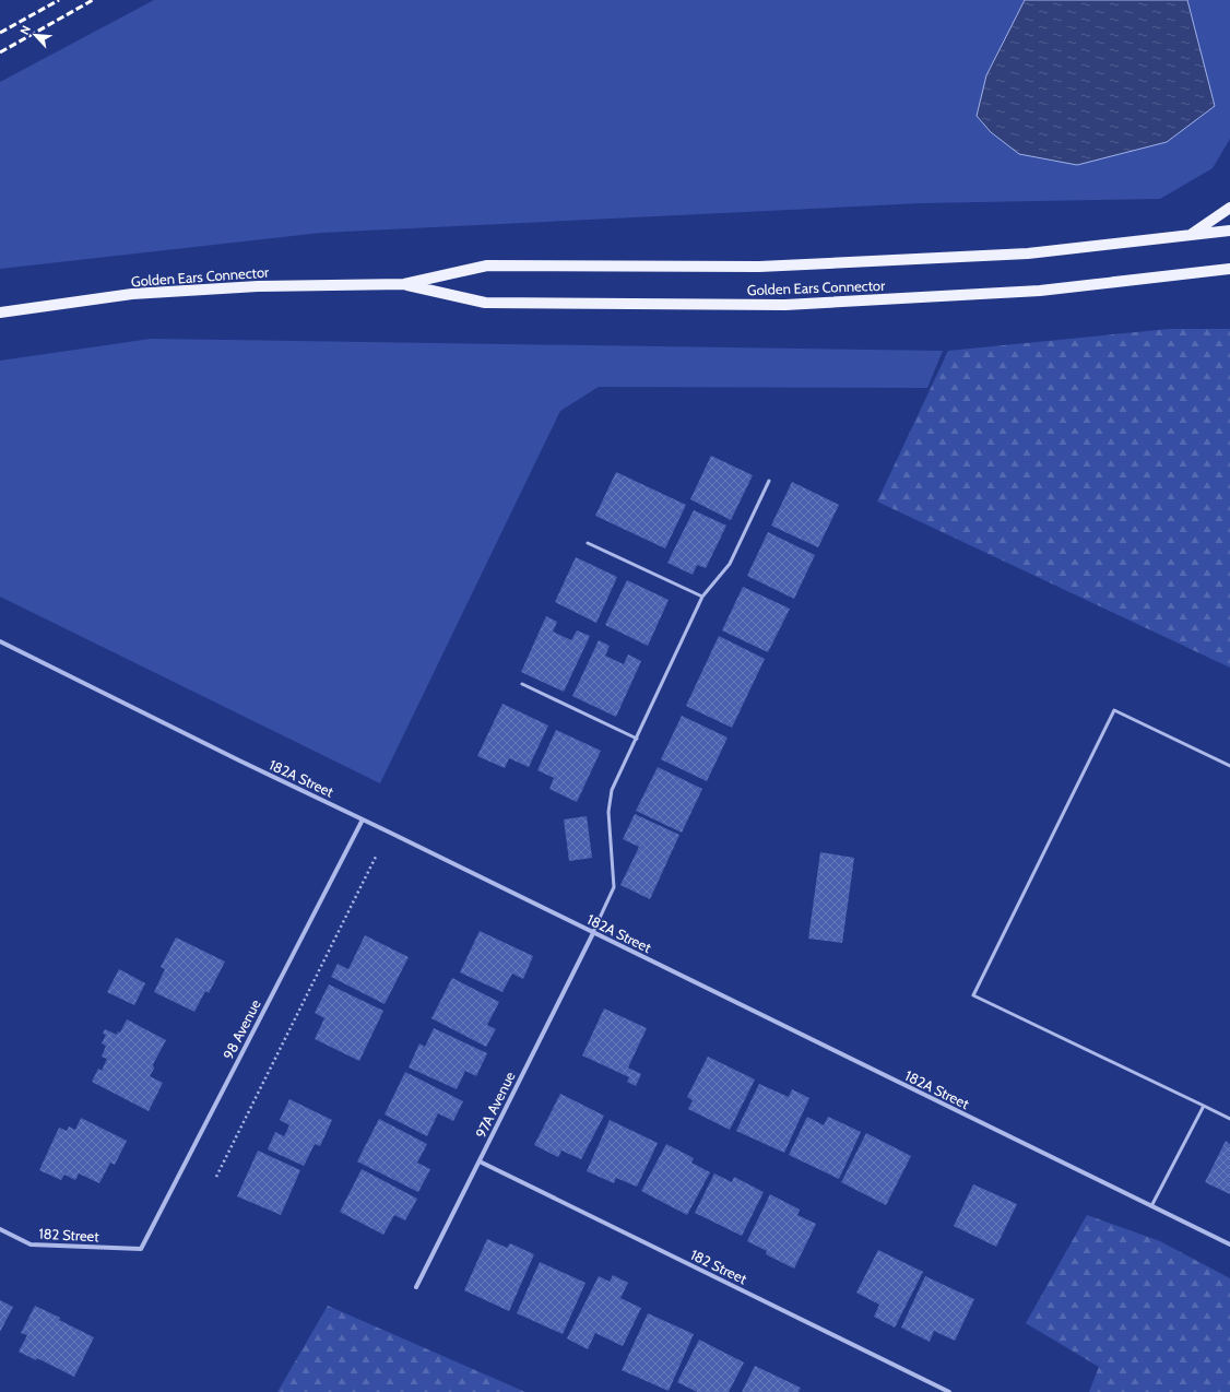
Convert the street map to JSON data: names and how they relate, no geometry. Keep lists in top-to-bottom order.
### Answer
{
  "streets": {
    "main road": ["Golden Ears Connector"],
    "street": [
      "182A Street",
      "98 Avenue",
      "97A Avenue",
      "182 Street"
    ]
  },
  "crossings": [
    ["182A Street", "98 Avenue"],
    ["182A Street", "97A Avenue"],
    ["98 Avenue", "182 Street"],
    ["97A Avenue", "182 Street"]
  ],
  "north": "top left"
}
